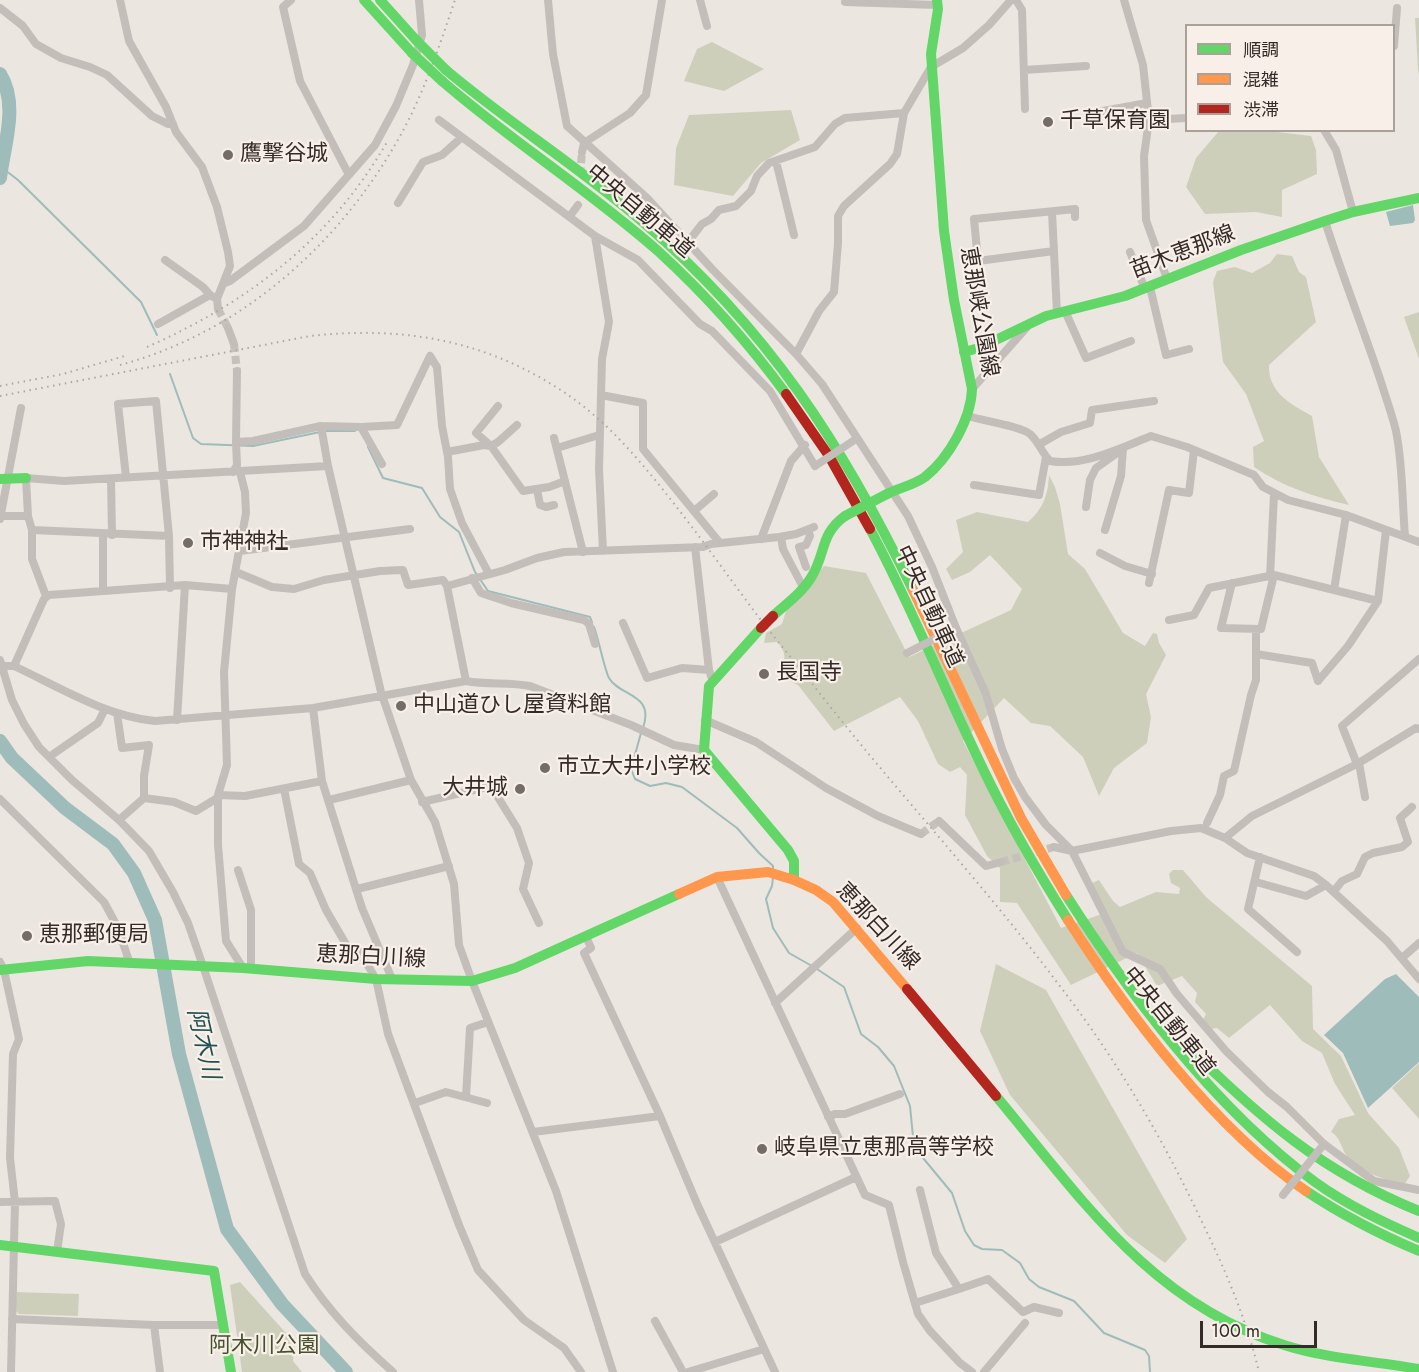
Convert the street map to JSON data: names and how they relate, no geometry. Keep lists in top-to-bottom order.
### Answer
{
  "streets": {
    "main road": [
      "中央自動車道",
      "苗木恵那線",
      "恵那峡公園線",
      "恵那白川線"
    ]
  },
  "crossings": [
    ["苗木恵那線", "恵那峡公園線"]
  ],
  "water": ["阿木川"],
  "parks": ["阿木川公園"],
  "places": [
    "千草保育園",
    "鷹撃谷城",
    "市神神社",
    "長国寺",
    "中山道ひし屋資料館",
    "市立大井小学校",
    "大井城",
    "恵那郵便局",
    "岐阜県立恵那高等学校"
  ],
  "legend": ["順調", "混雑", "渋滞"],
  "scale_bar": "100 m"
}
